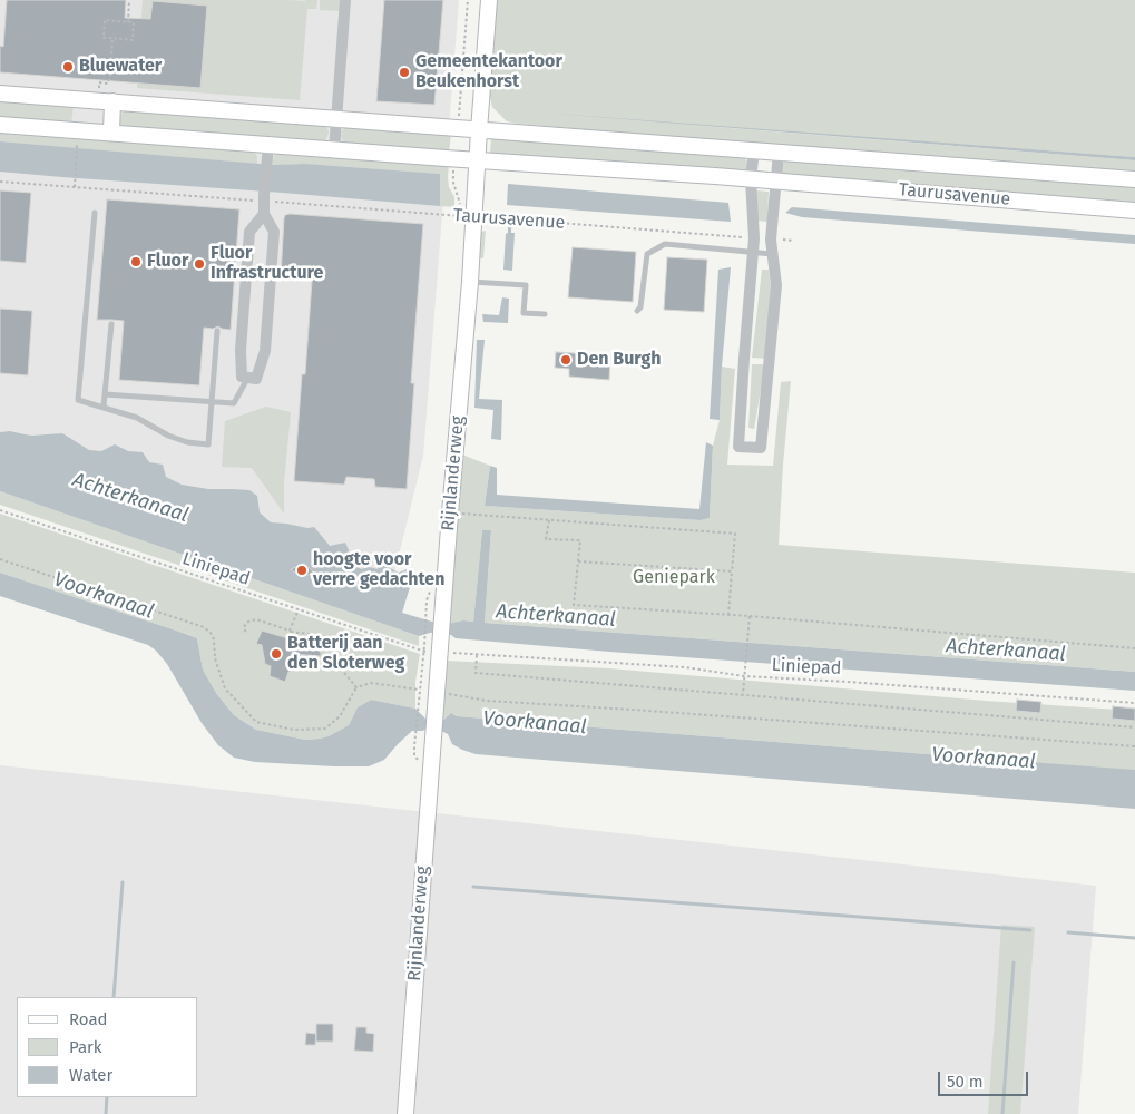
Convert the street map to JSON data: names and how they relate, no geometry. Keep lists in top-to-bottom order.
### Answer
{
  "streets": {
    "main road": ["Taurusavenue", "Rijnlanderweg"],
    "path": ["Liniepad"]
  },
  "crossings": [
    ["Taurusavenue", "Rijnlanderweg"]
  ],
  "water": ["Achterkanaal", "Voorkanaal"],
  "parks": ["Geniepark"],
  "places": [
    "Bluewater",
    "Gemeentekantoor Beukenhorst",
    "Fluor",
    "Fluor Infrastructure",
    "Den Burgh",
    "hoogte voor verre gedachten",
    "Batterij aan den Sloterweg"
  ],
  "legend": ["Road", "Park", "Water"],
  "scale_bar": "50 m"
}
